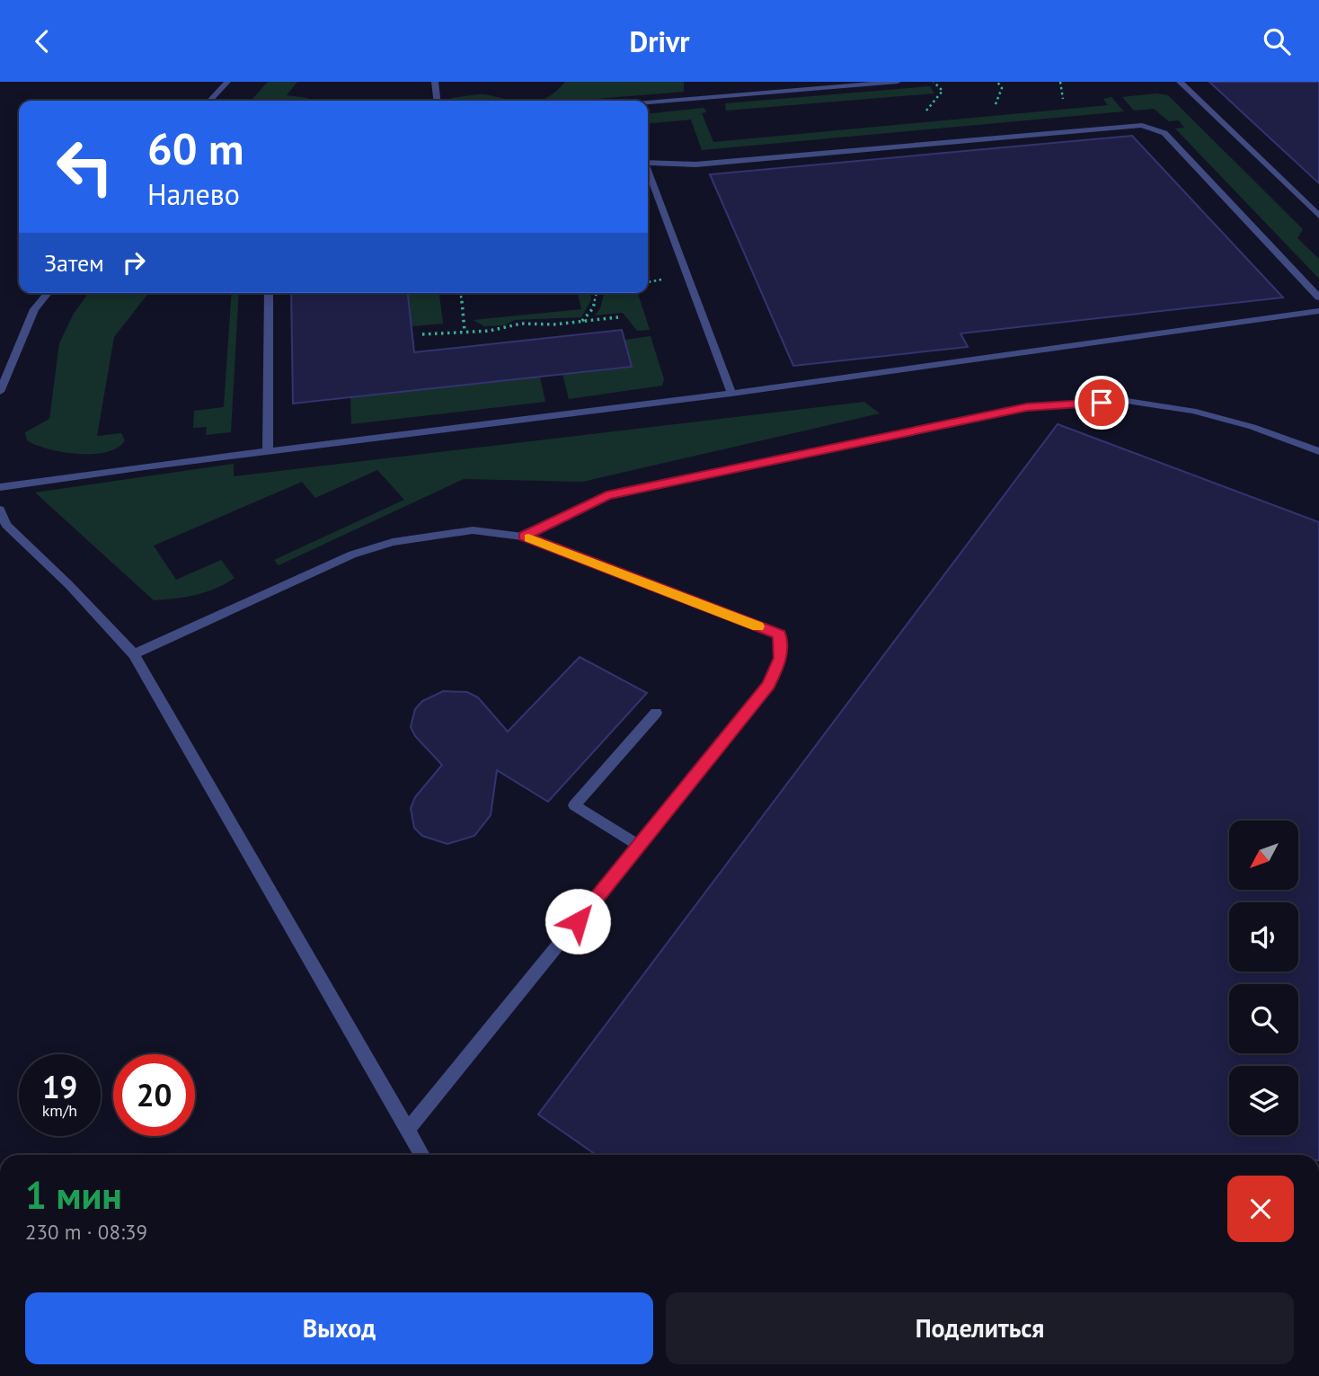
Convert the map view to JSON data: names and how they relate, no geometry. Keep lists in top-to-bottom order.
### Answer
{
  "north": "bottom left",
  "page": {
    "header": "Drivr",
    "turn": ["60 m", "Налево"],
    "then": "Затем",
    "speed": "19 km/h",
    "limit": "20",
    "heading": ["1 мин", "230 m · 08:39"],
    "buttons": ["Выход", "Поделиться"]
  }
}
